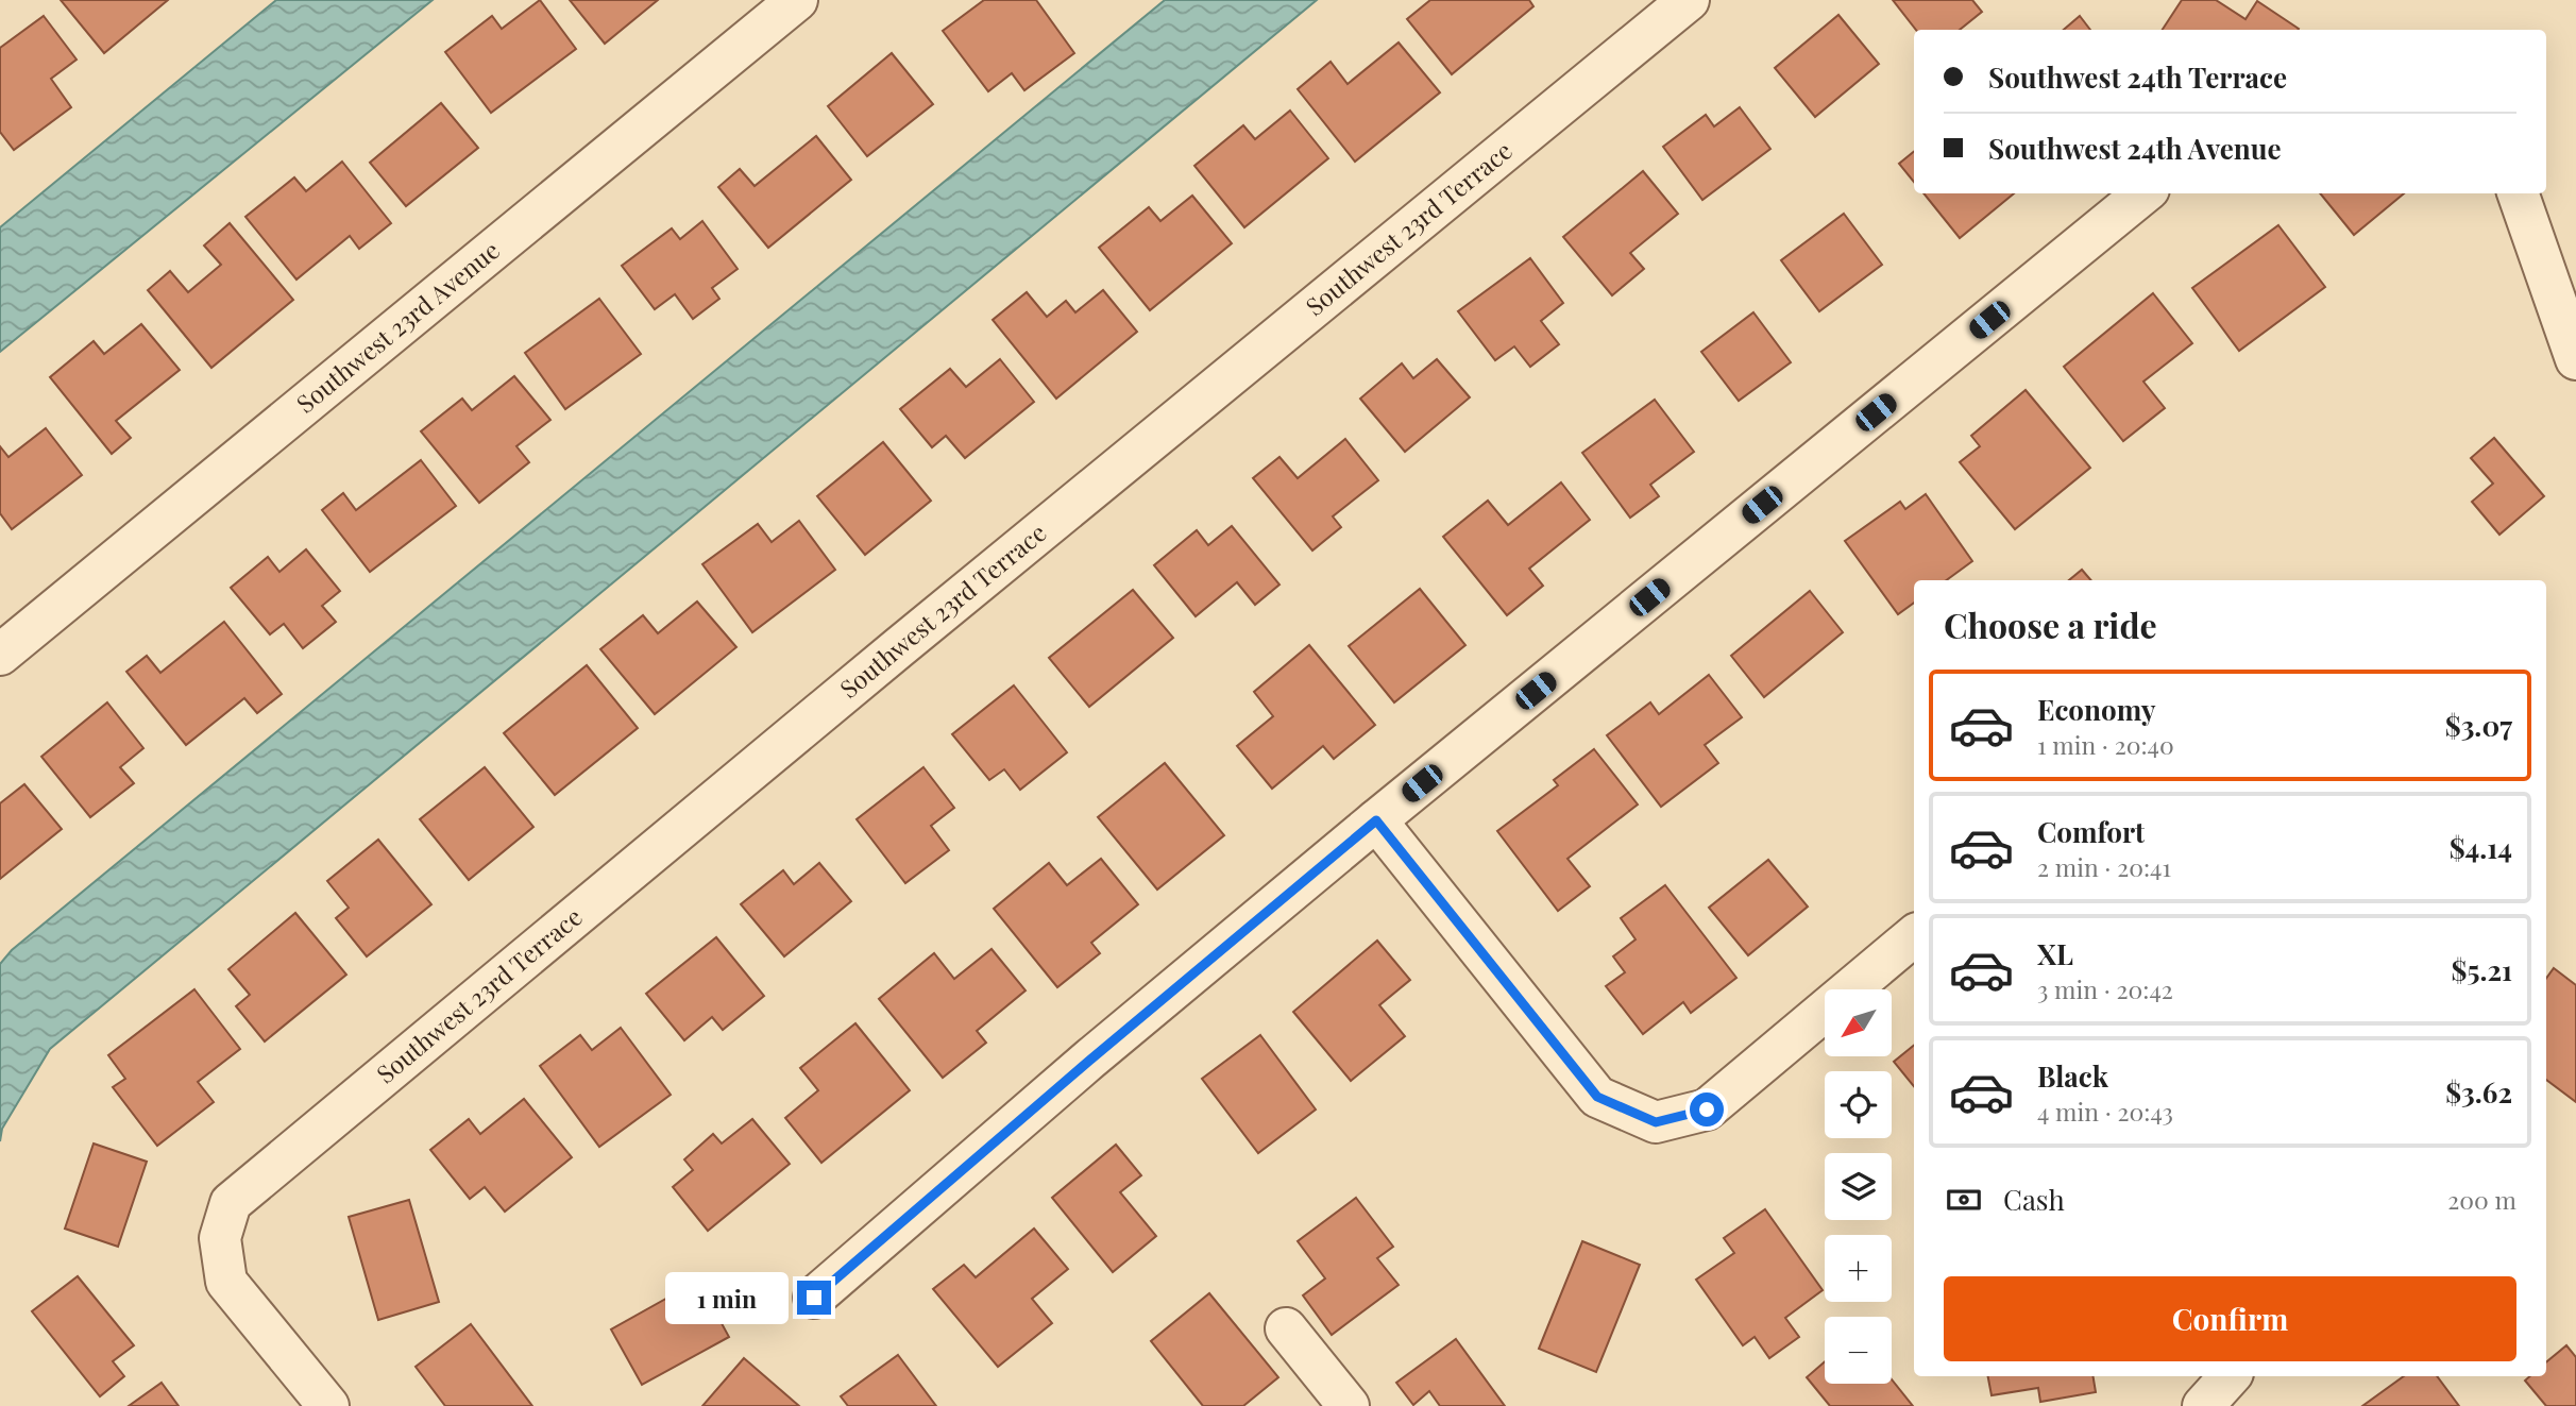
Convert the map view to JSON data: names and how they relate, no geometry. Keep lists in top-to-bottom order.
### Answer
{
  "streets": {
    "street": ["Southwest 23rd Terrace", "Southwest 23rd Avenue"]
  },
  "north": "bottom left",
  "page": {
    "banner": ["Southwest 24th Terrace", "Southwest 24th Avenue"],
    "heading": "Choose a ride",
    "list": [
      {
        "name": "Economy",
        "note": "1 min · 20:40",
        "value": "$3.07"
      },
      {
        "name": "Comfort",
        "note": "2 min · 20:41",
        "value": "$4.14"
      },
      {
        "name": "XL",
        "note": "3 min · 20:42",
        "value": "$5.21"
      },
      {
        "name": "Black",
        "note": "4 min · 20:43",
        "value": "$3.62"
      }
    ],
    "map_buttons": ["+", "−"],
    "pay": ["Cash", "200 m"],
    "buttons": "Confirm",
    "bubble": "1 min"
  }
}
